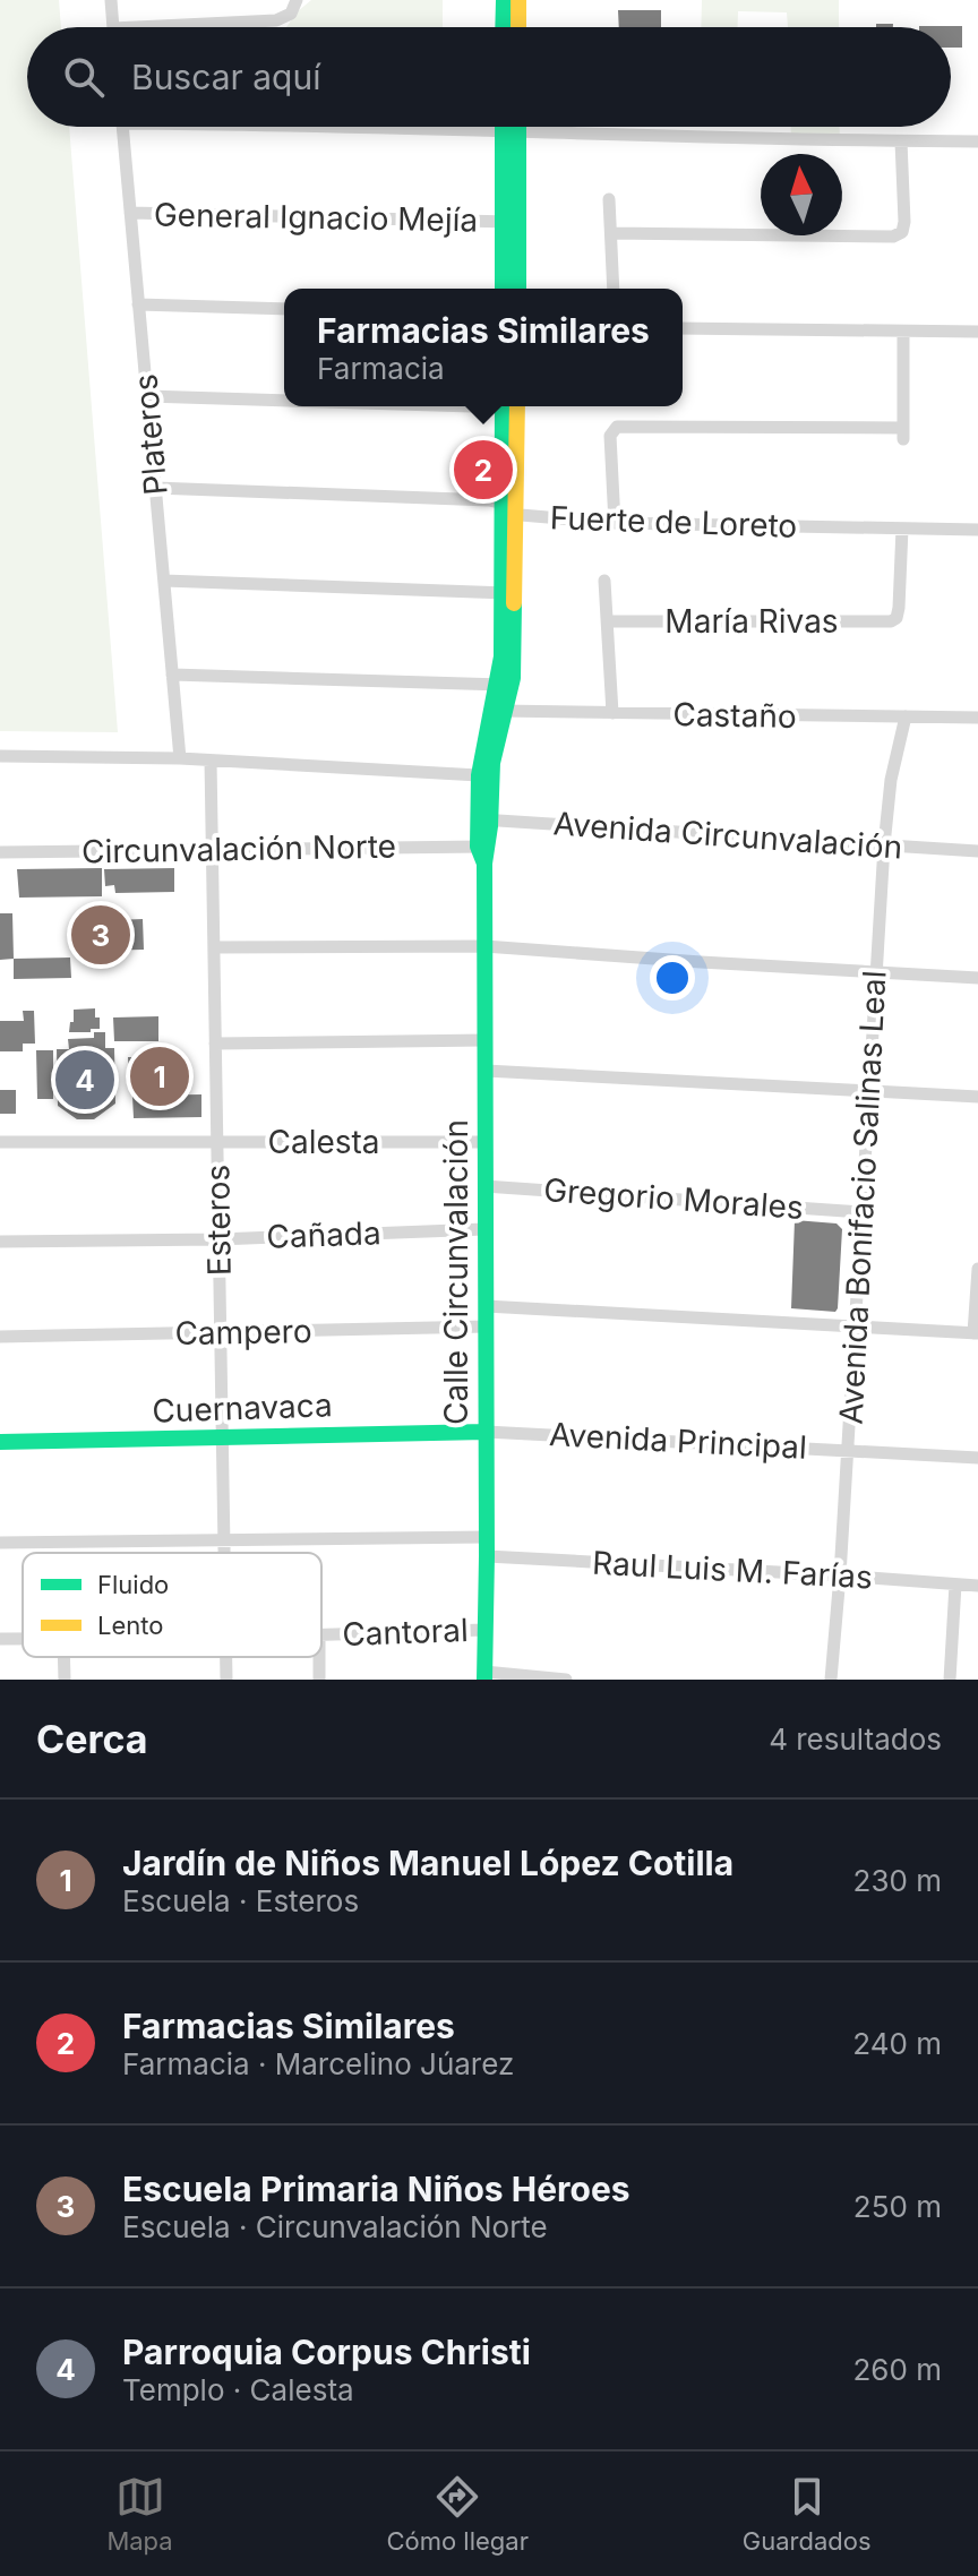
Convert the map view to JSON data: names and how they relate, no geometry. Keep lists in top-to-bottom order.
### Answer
{
  "streets": {
    "street": [
      "General Ignacio Mejía",
      "Plateros",
      "Fuerte de Loreto",
      "María Rivas",
      "Castaño",
      "Avenida Circunvalación",
      "Circunvalación Norte",
      "Calesta",
      "Avenida Bonifacio Salinas Leal",
      "Gregorio Morales",
      "Esteros",
      "Cañada",
      "Calle Circunvalación",
      "Campero",
      "Cuernavaca",
      "Avenida Principal",
      "Raul Luis M. Farías",
      "Cantoral"
    ]
  },
  "crossings": [
    ["General Ignacio Mejía", "Plateros"],
    ["Plateros", "Fuerte de Loreto"],
    ["Fuerte de Loreto", "María Rivas"],
    ["Castaño", "Avenida Bonifacio Salinas Leal"],
    ["Castaño", "Calle Circunvalación"],
    ["Avenida Circunvalación", "Avenida Bonifacio Salinas Leal"],
    ["Avenida Circunvalación", "Calle Circunvalación"],
    ["Circunvalación Norte", "Esteros"],
    ["Circunvalación Norte", "Calle Circunvalación"],
    ["Calesta", "Esteros"],
    ["Calesta", "Calle Circunvalación"],
    ["Avenida Bonifacio Salinas Leal", "Gregorio Morales"],
    ["Avenida Bonifacio Salinas Leal", "Avenida Principal"],
    ["Avenida Bonifacio Salinas Leal", "Raul Luis M. Farías"],
    ["Gregorio Morales", "Calle Circunvalación"],
    ["Esteros", "Cañada"],
    ["Esteros", "Campero"],
    ["Esteros", "Cuernavaca"],
    ["Cañada", "Calle Circunvalación"],
    ["Calle Circunvalación", "Campero"],
    ["Calle Circunvalación", "Cuernavaca"],
    ["Calle Circunvalación", "Avenida Principal"],
    ["Calle Circunvalación", "Raul Luis M. Farías"],
    ["Calle Circunvalación", "Cantoral"],
    ["Cuernavaca", "Avenida Principal"]
  ],
  "legend": ["Fluido", "Lento"],
  "north": "top",
  "page": {
    "search": "Buscar aquí",
    "popup": ["Farmacias Similares", "Farmacia"],
    "pins": [
      "2",
      "3",
      "1",
      "4"
    ],
    "heading": ["Cerca", "4 resultados"],
    "list": [
      {
        "mark": "1",
        "name": "Jardín de Niños Manuel López Cotilla",
        "note": "Escuela · Esteros",
        "value": "230 m"
      },
      {
        "mark": "2",
        "name": "Farmacias Similares",
        "note": "Farmacia · Marcelino Júarez",
        "value": "240 m"
      },
      {
        "mark": "3",
        "name": "Escuela Primaria Niños Héroes",
        "note": "Escuela · Circunvalación Norte",
        "value": "250 m"
      },
      {
        "mark": "4",
        "name": "Parroquia Corpus Christi",
        "note": "Templo · Calesta",
        "value": "260 m"
      }
    ],
    "nav": ["Mapa", "Cómo llegar", "Guardados"]
  }
}
